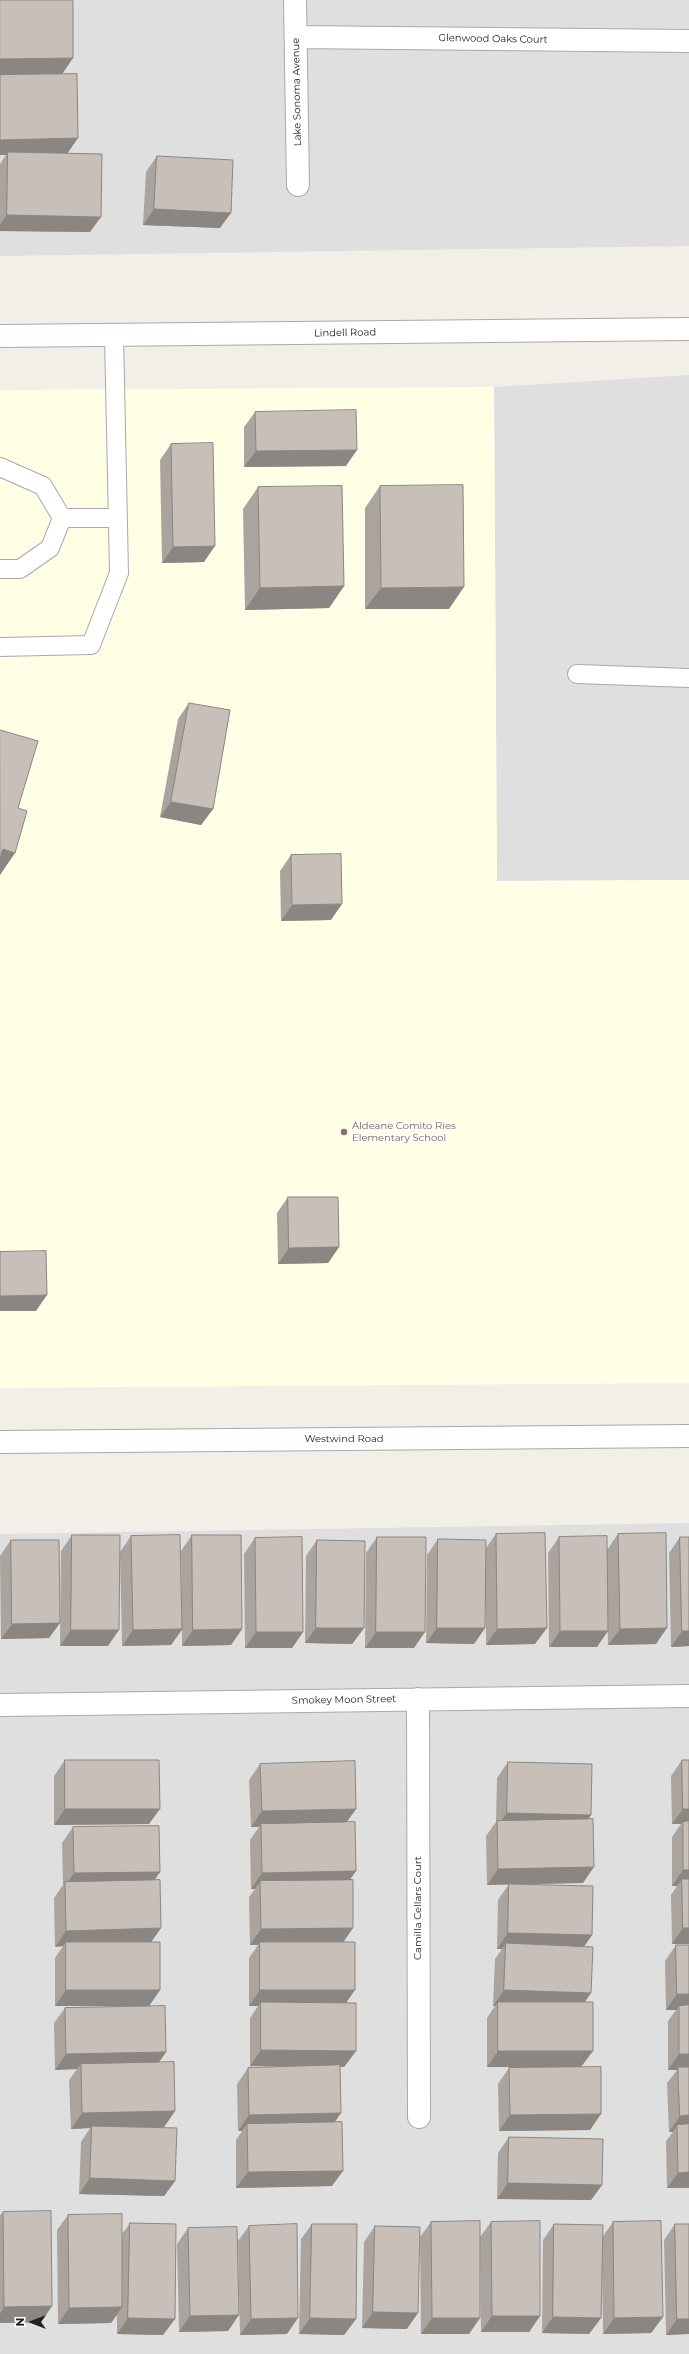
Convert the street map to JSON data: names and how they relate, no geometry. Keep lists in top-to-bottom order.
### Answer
{
  "streets": {
    "street": [
      "Glenwood Oaks Court",
      "Lake Sonoma Avenue",
      "Lindell Road",
      "Westwind Road",
      "Smokey Moon Street",
      "Camilla Cellars Court"
    ]
  },
  "crossings": [
    ["Glenwood Oaks Court", "Lake Sonoma Avenue"],
    ["Smokey Moon Street", "Camilla Cellars Court"]
  ],
  "places": ["Aldeane Comito Ries Elementary School"],
  "north": "left"
}
